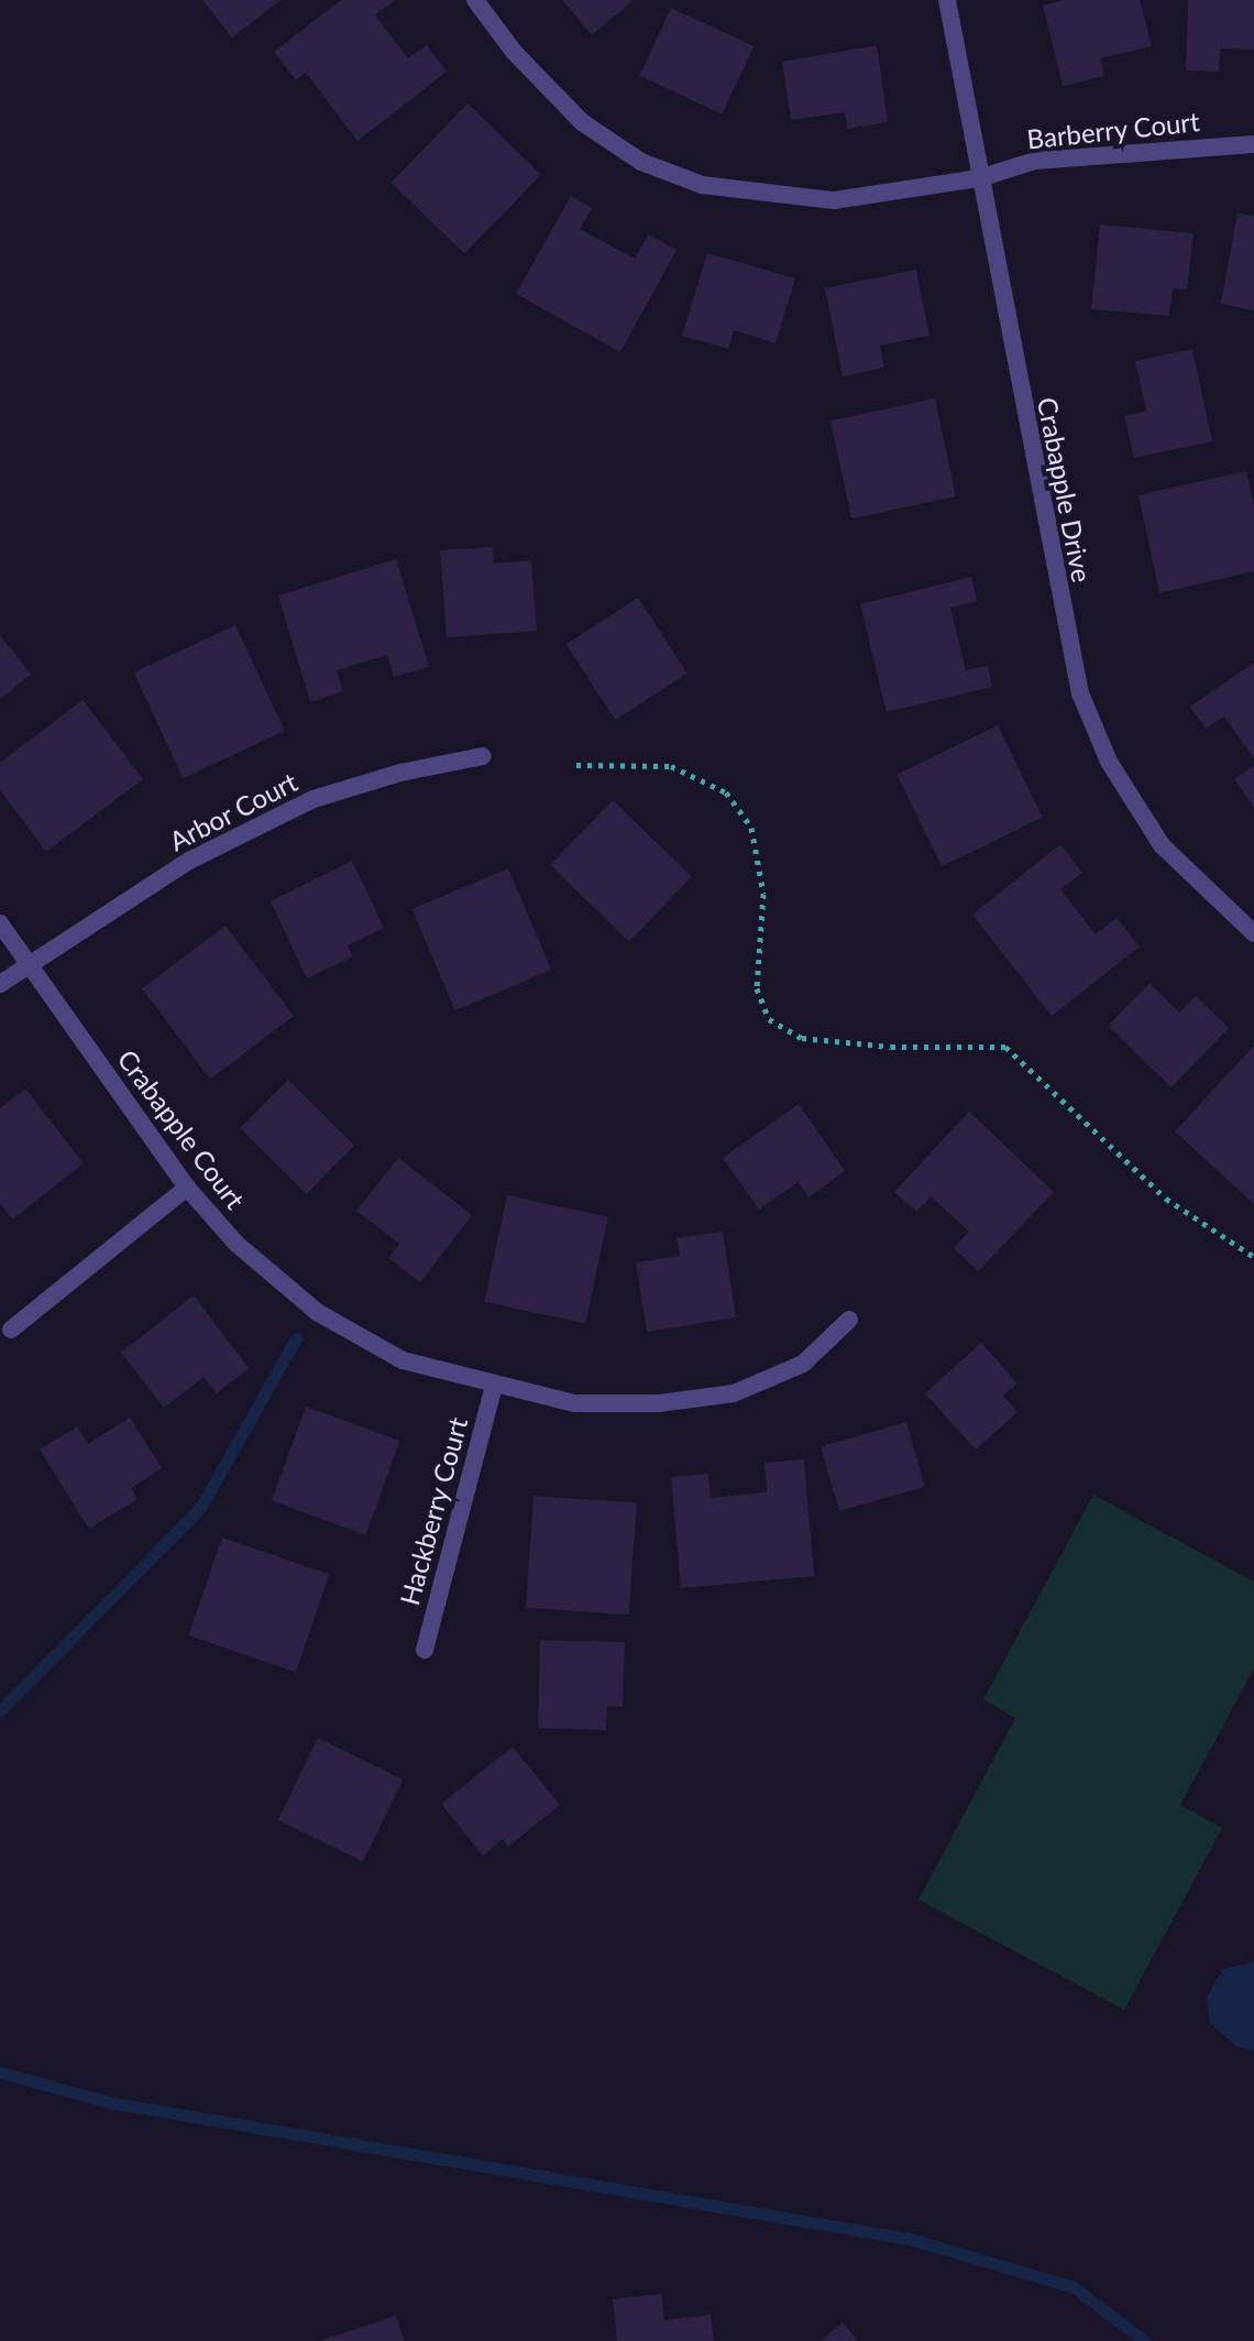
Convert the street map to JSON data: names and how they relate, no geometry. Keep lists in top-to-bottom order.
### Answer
{
  "streets": {
    "street": [
      "Barberry Court",
      "Crabapple Drive",
      "Arbor Court",
      "Crabapple Court",
      "Hackberry Court"
    ]
  },
  "crossings": [
    ["Barberry Court", "Crabapple Drive"],
    ["Arbor Court", "Crabapple Court"],
    ["Crabapple Court", "Hackberry Court"]
  ]
}
